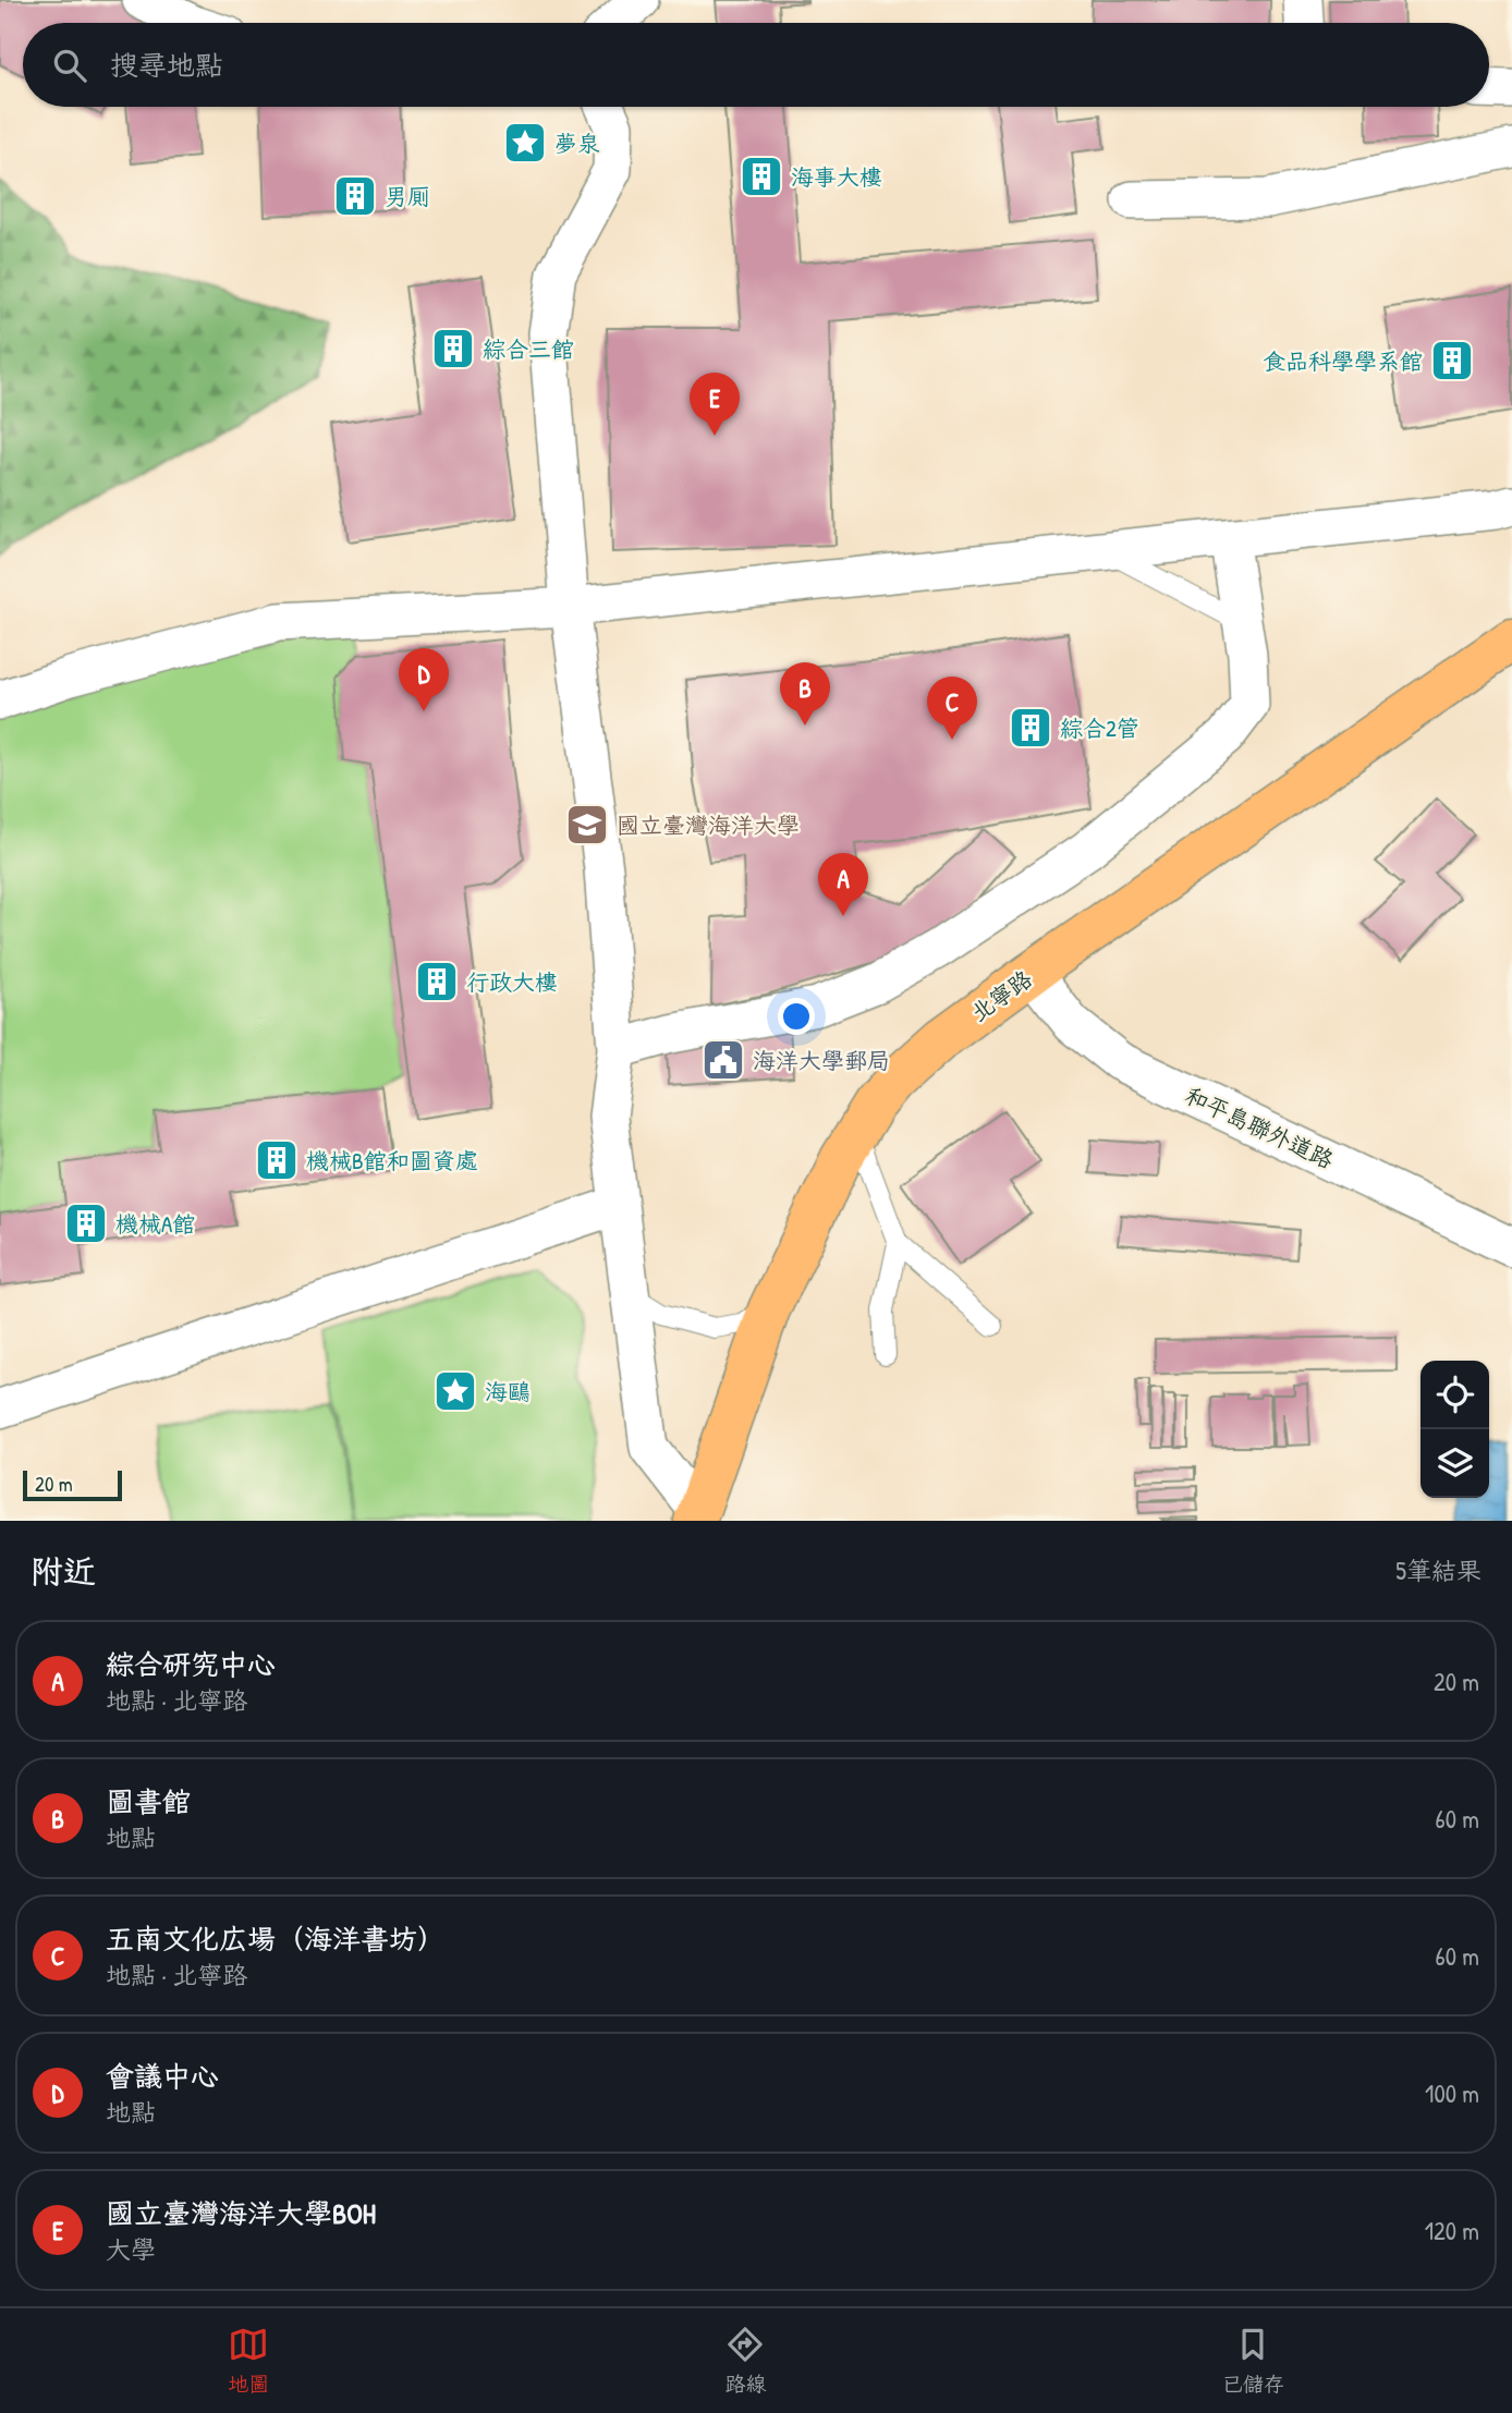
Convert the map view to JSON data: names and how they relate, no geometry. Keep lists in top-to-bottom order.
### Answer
{
  "streets": {
    "main road": ["北寧路"],
    "street": ["和平島聯外道路"]
  },
  "crossings": [
    ["北寧路", "和平島聯外道路"]
  ],
  "places": {
    "place": ["夢泉", "海鷗"],
    "building": [
      "海事大樓",
      "男厠",
      "綜合三館",
      "食品科學學系館",
      "綜合2管",
      "行政大樓",
      "機械B館和圖資處",
      "機械A館"
    ],
    "school or university": ["國立臺灣海洋大學"],
    "public building": ["海洋大學郵局"]
  },
  "scale_bar": "20 m",
  "page": {
    "search": "搜尋地點",
    "pins": [
      "E",
      "D",
      "B",
      "C",
      "A"
    ],
    "scale": "20 m",
    "heading": ["附近", "5筆結果"],
    "list": [
      {
        "mark": "A",
        "name": "綜合研究中心",
        "note": "地點 · 北寧路",
        "value": "20 m"
      },
      {
        "mark": "B",
        "name": "圖書館",
        "note": "地點",
        "value": "60 m"
      },
      {
        "mark": "C",
        "name": "五南文化広場（海洋書坊）",
        "note": "地點 · 北寧路",
        "value": "60 m"
      },
      {
        "mark": "D",
        "name": "會議中心",
        "note": "地點",
        "value": "100 m"
      },
      {
        "mark": "E",
        "name": "國立臺灣海洋大學BOH",
        "note": "大學",
        "value": "120 m"
      }
    ],
    "nav": ["地圖", "路線", "已儲存"]
  }
}
